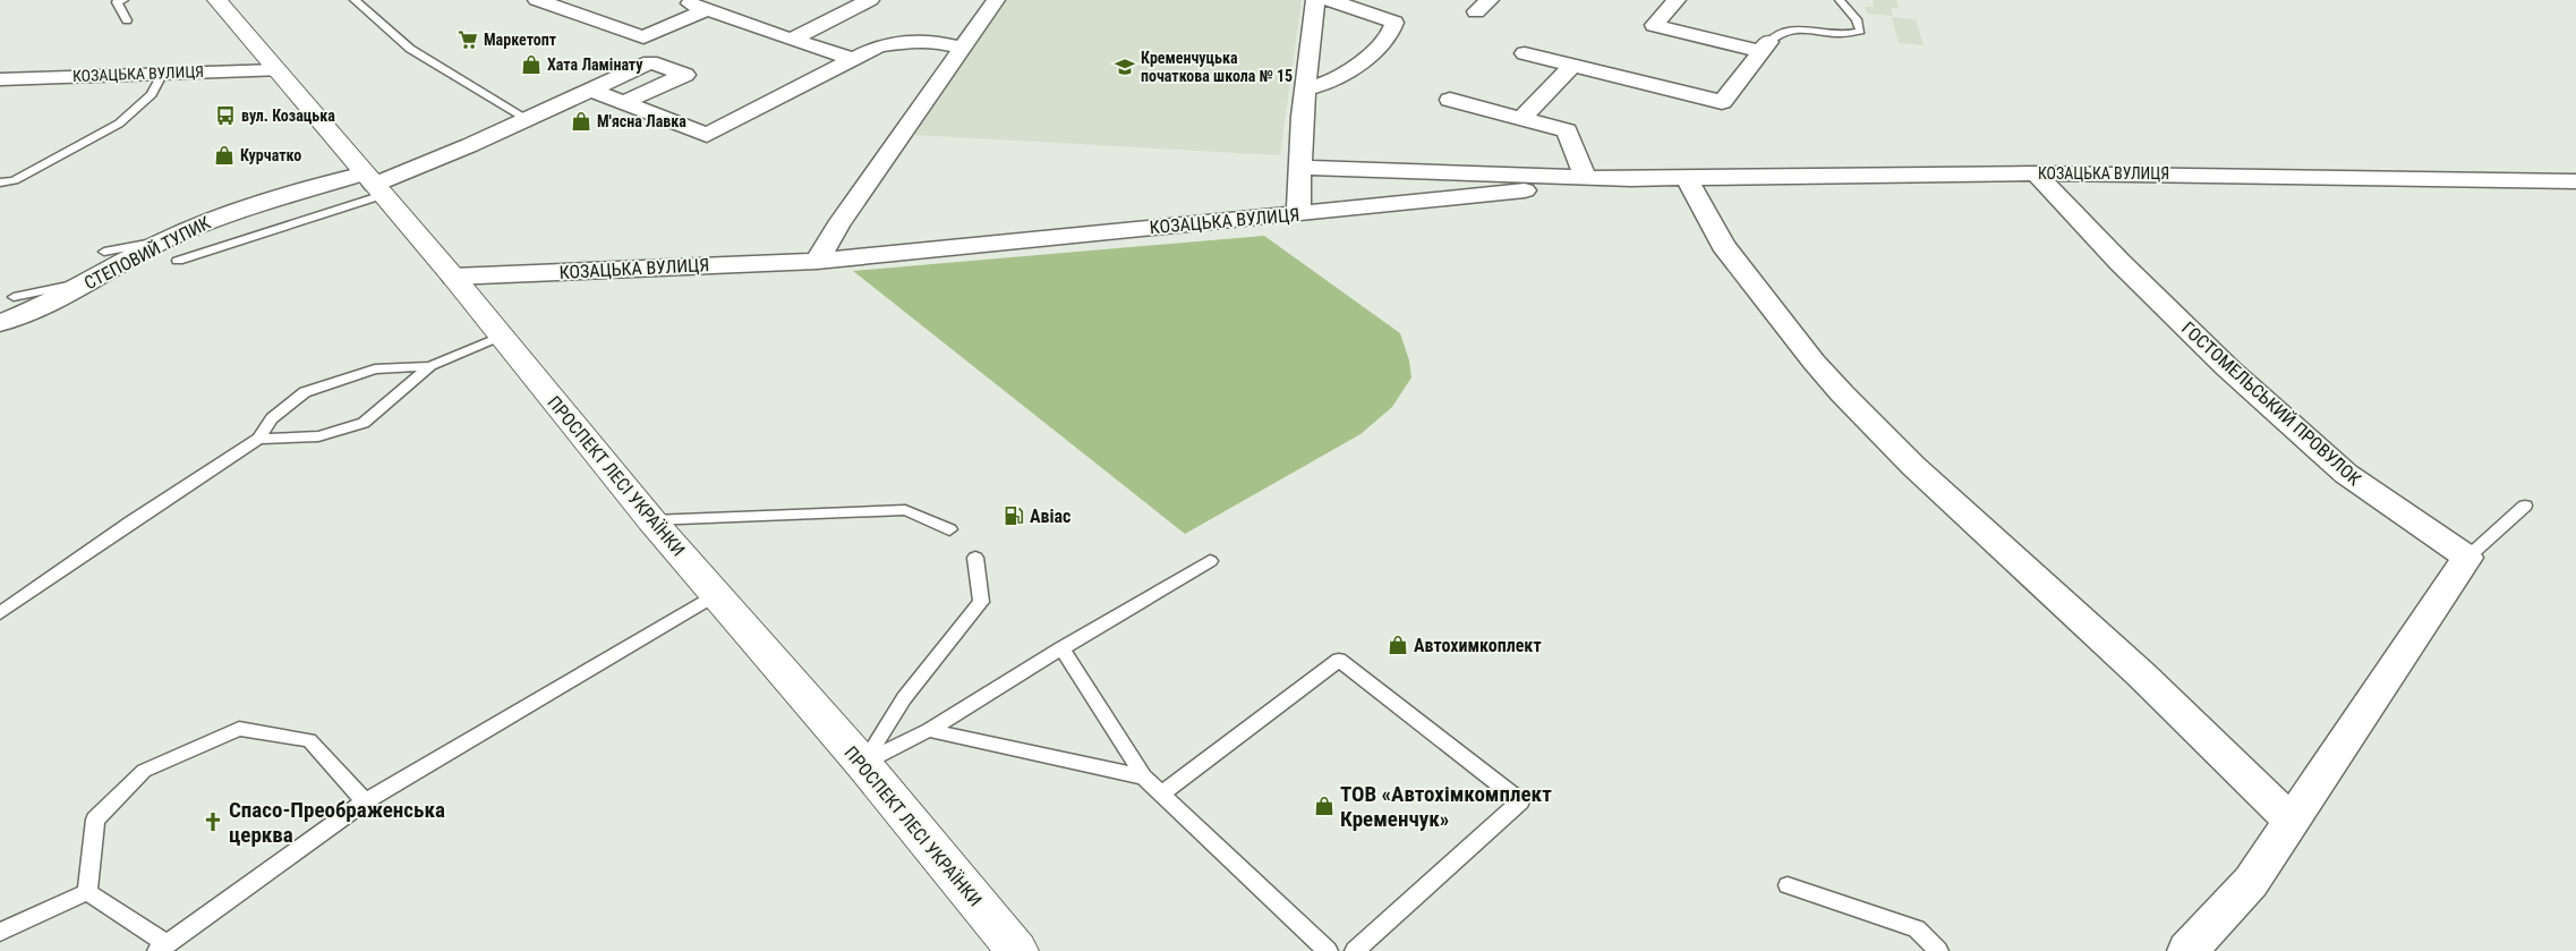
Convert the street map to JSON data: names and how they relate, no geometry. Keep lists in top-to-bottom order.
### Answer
{
  "streets": {
    "street": [
      "КОЗАЦЬКА ВУЛИЦЯ",
      "СТЕПОВИЙ ТУПИК",
      "ГОСТОМЕЛЬСЬКИЙ ПРОВУЛОК",
      "ПРОСПЕКТ ЛЕСІ УКРАЇНКИ"
    ]
  },
  "crossings": [
    ["КОЗАЦЬКА ВУЛИЦЯ", "ГОСТОМЕЛЬСЬКИЙ ПРОВУЛОК"],
    ["КОЗАЦЬКА ВУЛИЦЯ", "ПРОСПЕКТ ЛЕСІ УКРАЇНКИ"],
    ["СТЕПОВИЙ ТУПИК", "ПРОСПЕКТ ЛЕСІ УКРАЇНКИ"]
  ],
  "places": {
    "supermarket": ["Маркетопт"],
    "shop": [
      "Хата Ламінату",
      "М'ясна Лавка",
      "Курчатко",
      "Автохимкоплект",
      "ТОВ «Автохімкомплект Кременчук»"
    ],
    "school or university": ["Кременчуцька початкова школа № 15"],
    "bus stop": ["вул. Козацька"],
    "fuel station": ["Авіас"],
    "church": ["Спасо-Преображенська церква"]
  }
}
